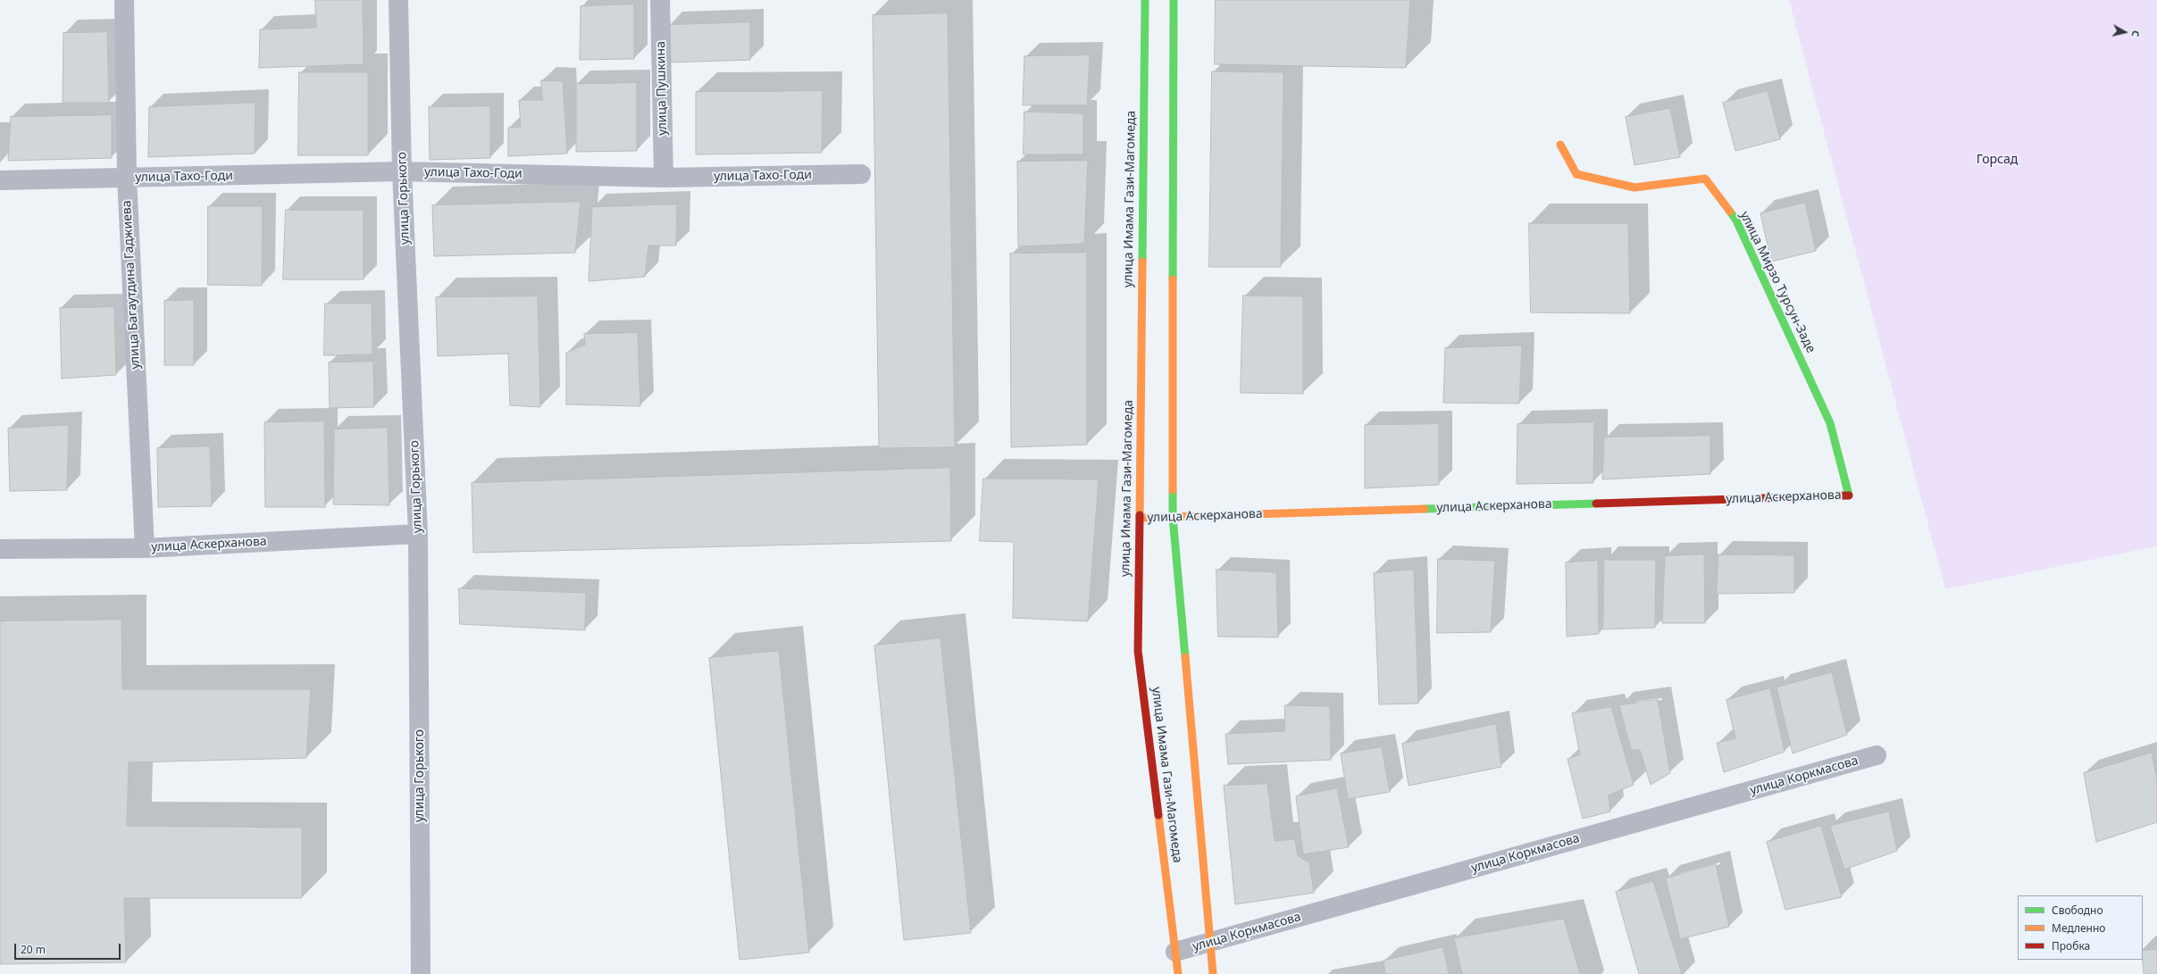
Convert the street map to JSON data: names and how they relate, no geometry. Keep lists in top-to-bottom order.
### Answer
{
  "streets": {
    "main road": ["улица Имама Гази-Магомеда", "улица Мирзо Турсун-Заде", "улица Аскерханова"],
    "street": [
      "улица Пушкина",
      "улица Тахо-Годи",
      "улица Горького",
      "улица Багаутдина Гаджиева",
      "улица Коркмасова"
    ]
  },
  "crossings": [
    ["улица Пушкина", "улица Тахо-Годи"],
    ["улица Тахо-Годи", "улица Горького"],
    ["улица Тахо-Годи", "улица Багаутдина Гаджиева"],
    ["улица Горького", "улица Аскерханова"],
    ["улица Имама Гази-Магомеда", "улица Аскерханова"],
    ["улица Имама Гази-Магомеда", "улица Коркмасова"],
    ["улица Мирзо Турсун-Заде", "улица Аскерханова"],
    ["улица Багаутдина Гаджиева", "улица Аскерханова"]
  ],
  "parks": ["Горсад"],
  "legend": ["Свободно", "Медленно", "Пробка"],
  "scale_bar": "20 m",
  "north": "right"
}
